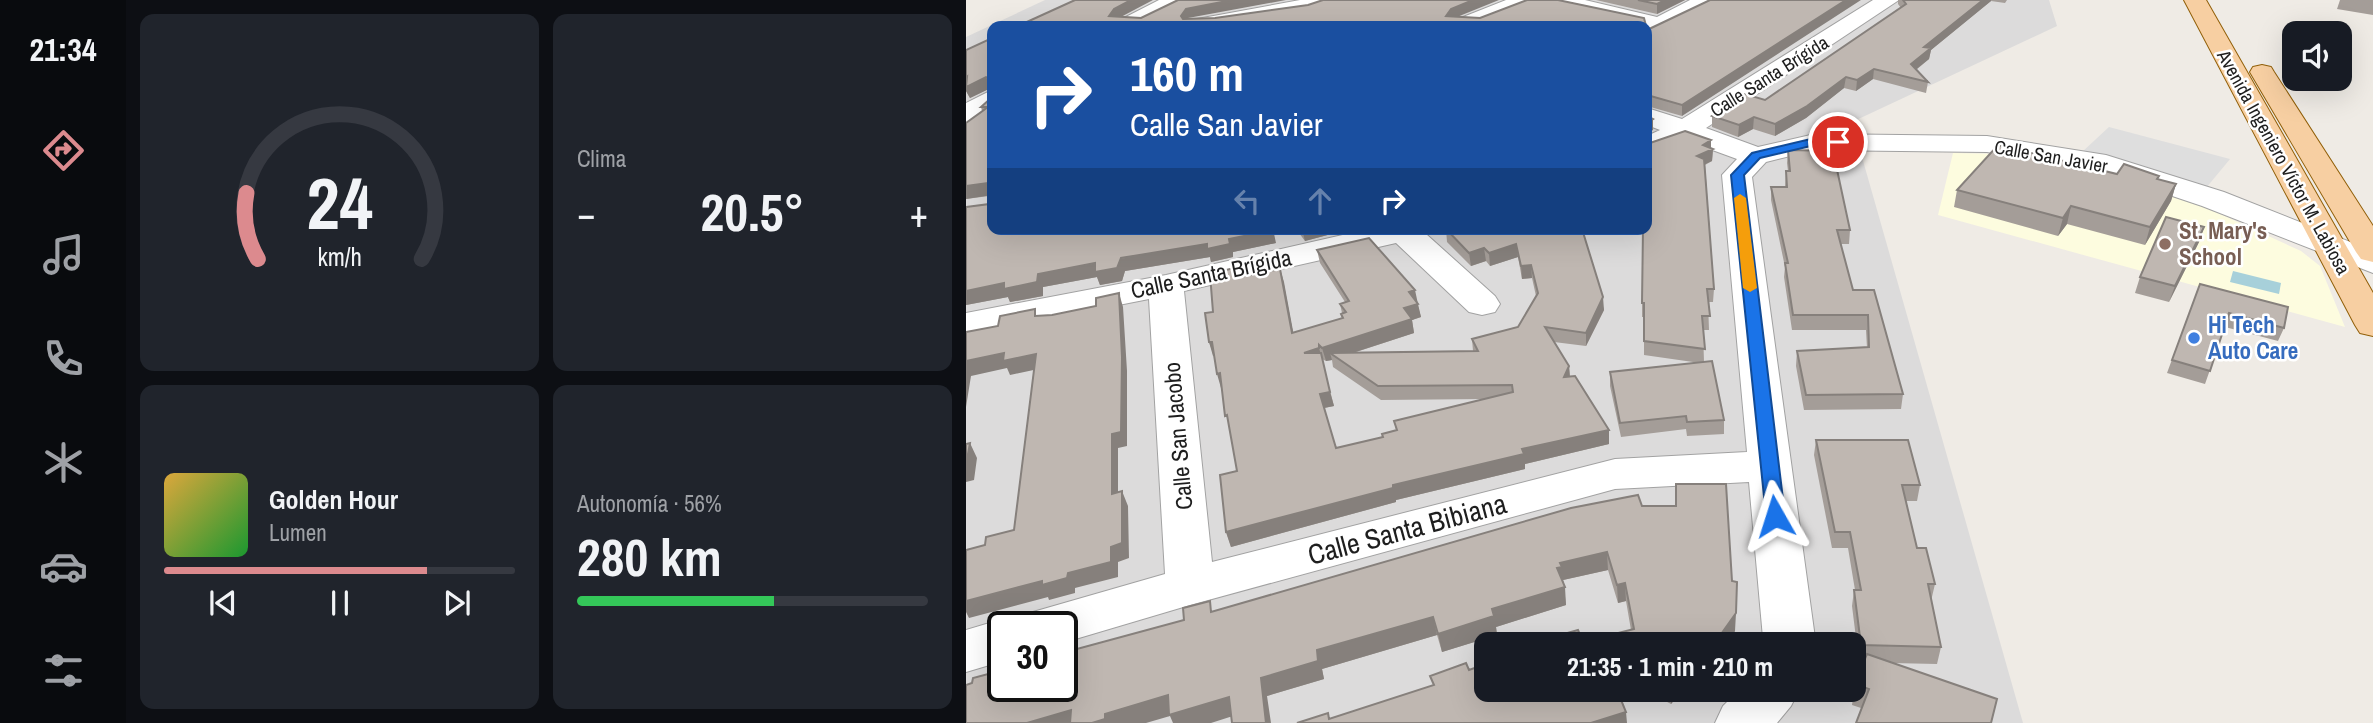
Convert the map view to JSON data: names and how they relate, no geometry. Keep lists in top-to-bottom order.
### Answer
{
  "streets": {
    "main road": ["Avenida Ingeniero Víctor M. Labiosa"],
    "street": [
      "Calle Santa Brígida",
      "Calle San Javier",
      "Calle San Jacobo",
      "Calle Santa Bibiana"
    ]
  },
  "crossings": [
    ["Calle Santa Brígida", "Calle San Jacobo"],
    ["Calle San Javier", "Avenida Ingeniero Víctor M. Labiosa"],
    ["Calle San Jacobo", "Calle Santa Bibiana"]
  ],
  "places": ["St. Mary's School", "Hi Tech Auto Care"],
  "page": {
    "tabs": "21:34",
    "tile": [
      "Clima",
      ["Autonomía · 56%", "280 km"]
    ],
    "turn": ["160 m", "Calle San Javier"],
    "heat": ["−", "20.5°", "+"],
    "song": ["Golden Hour", "Lumen"],
    "limit": "30",
    "trip": "21:35 · 1 min · 210 m",
    "gauge": ["24", "km/h"]
  }
}
